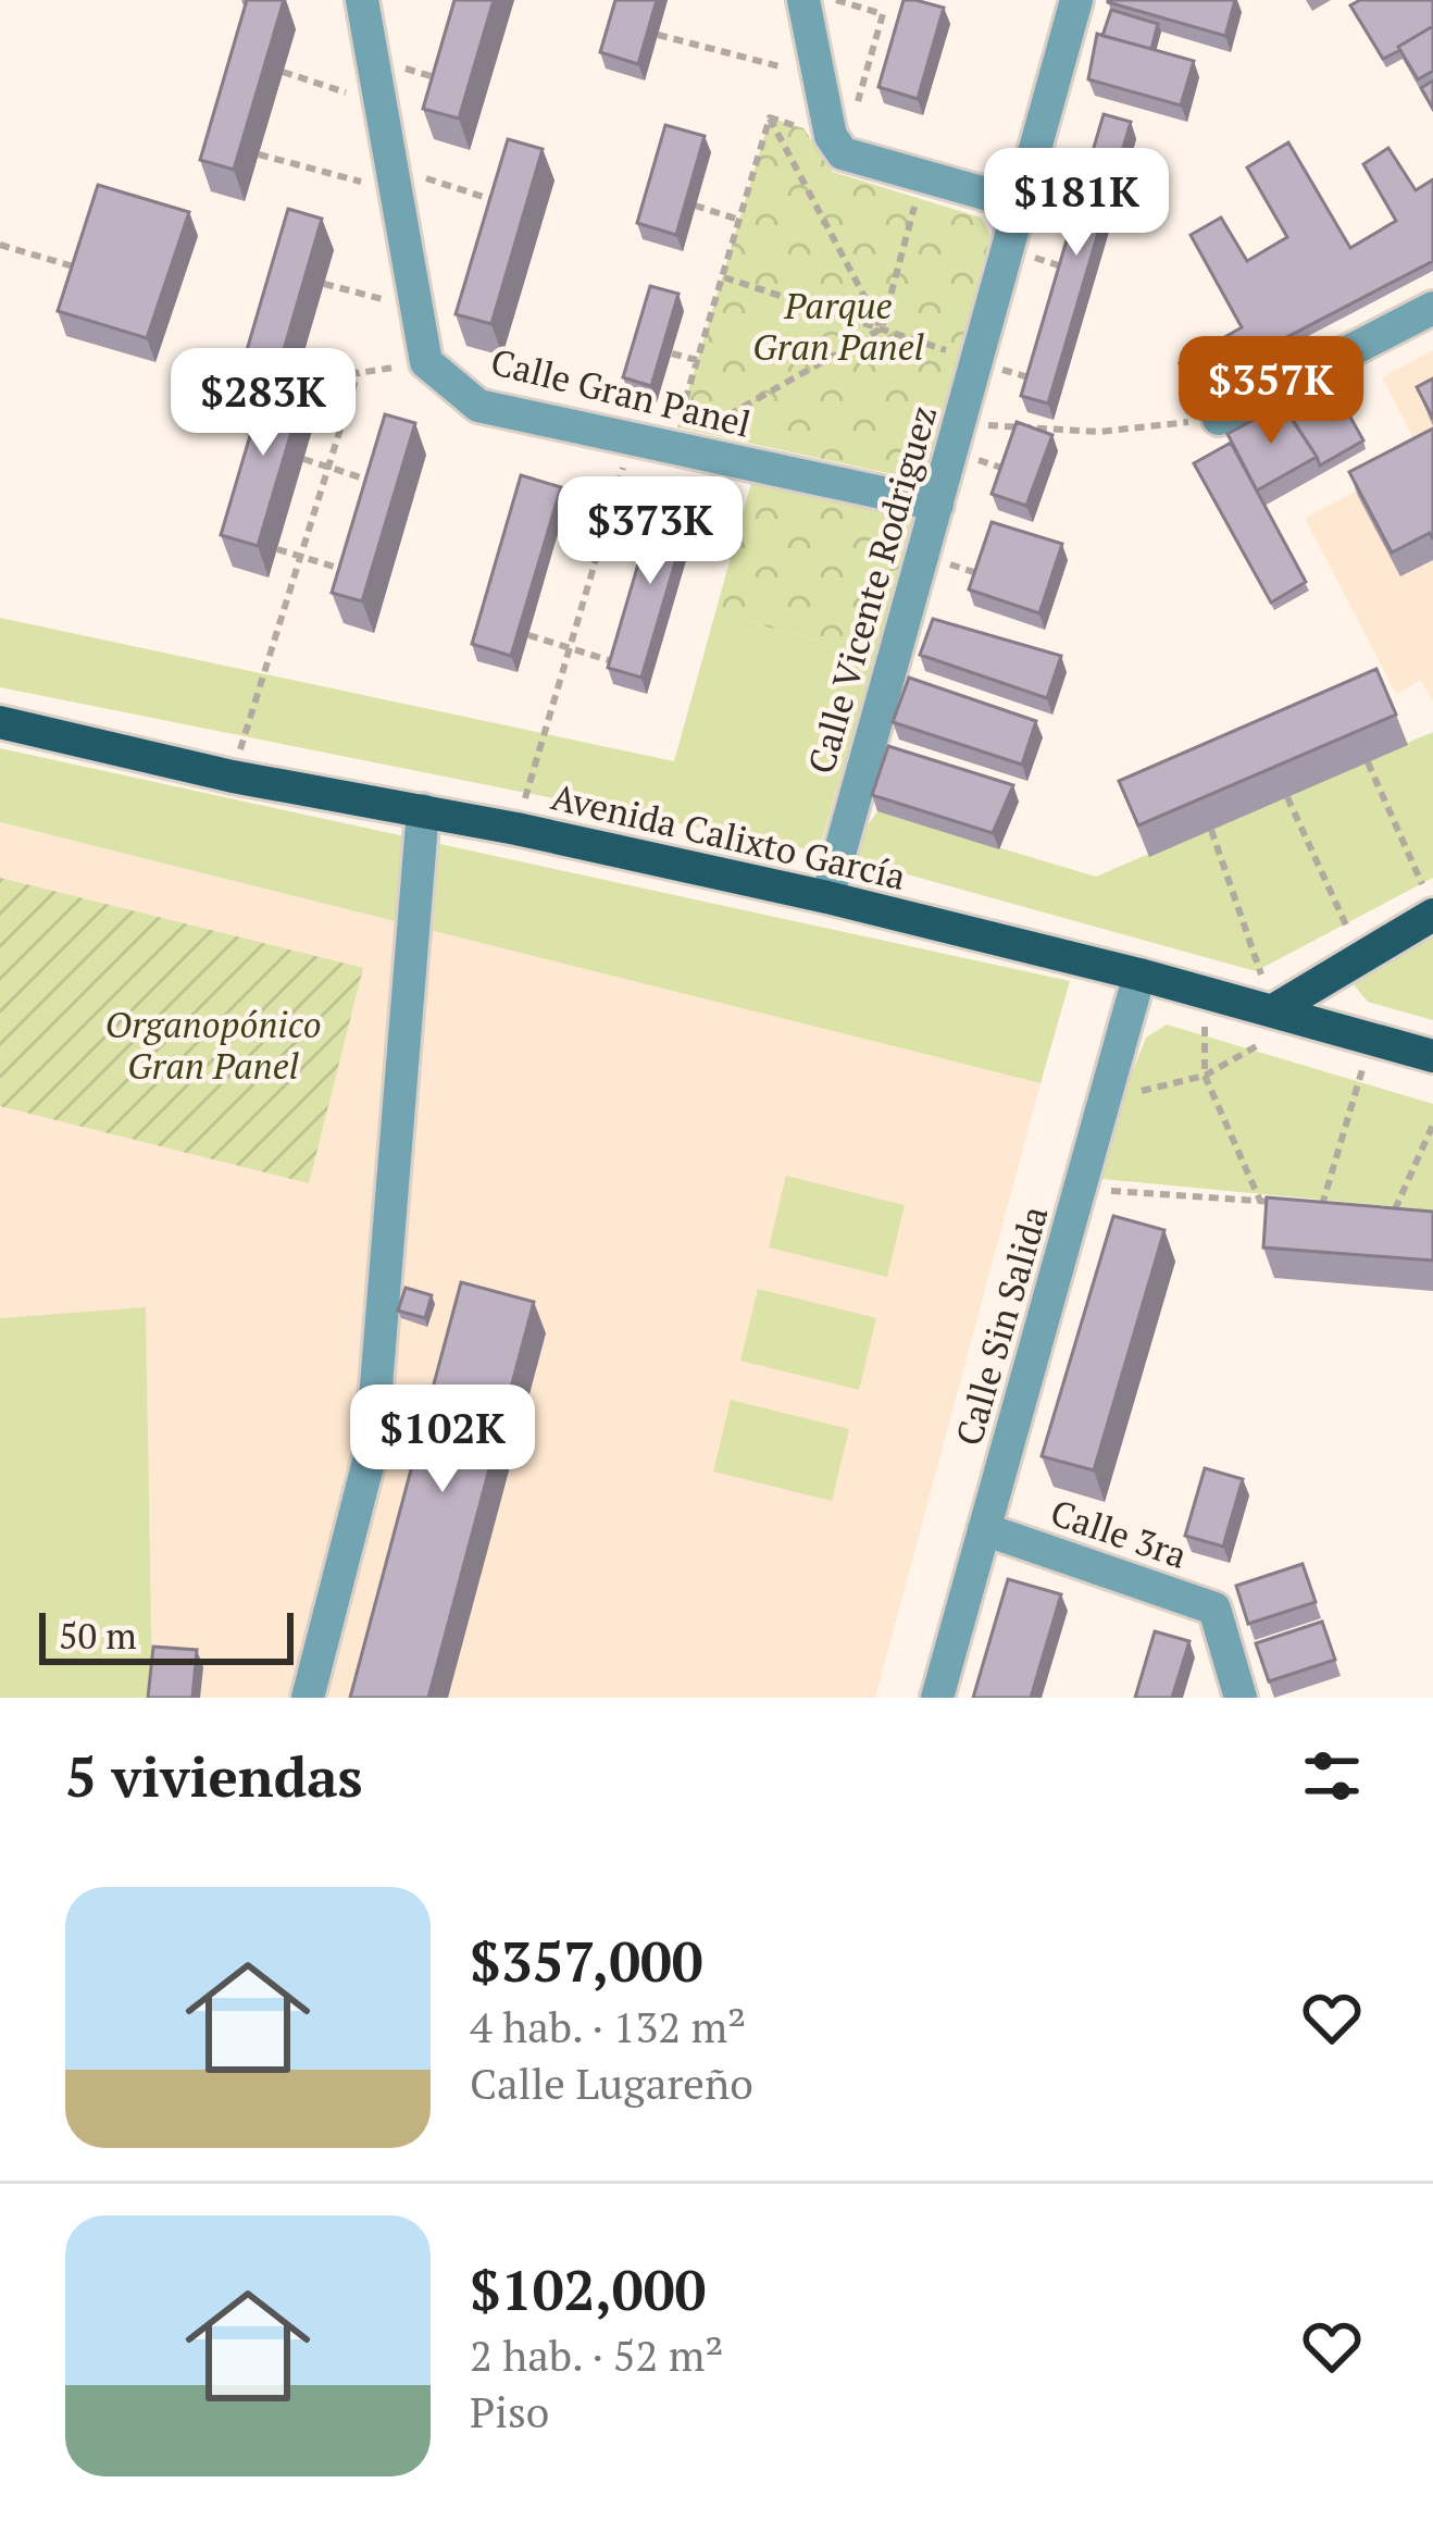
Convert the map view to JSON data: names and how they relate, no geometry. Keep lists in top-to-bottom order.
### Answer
{
  "streets": {
    "main road": ["Avenida Calixto García"],
    "street": [
      "Calle Gran Panel",
      "Calle Vicente Rodriguez",
      "Calle Sin Salida",
      "Calle 3ra"
    ]
  },
  "crossings": [
    ["Calle Gran Panel", "Calle Vicente Rodriguez"],
    ["Calle Vicente Rodriguez", "Avenida Calixto García"],
    ["Avenida Calixto García", "Calle Sin Salida"],
    ["Calle Sin Salida", "Calle 3ra"]
  ],
  "parks": ["Parque Gran Panel", "Organopónico Gran Panel"],
  "scale_bar": "50 m",
  "page": {
    "price": [
      "$181K",
      "$357K",
      "$283K",
      "$373K",
      "$102K"
    ],
    "scale": "50 m",
    "heading": "5 viviendas",
    "list": [
      {
        "name": "$357,000",
        "note": "4 hab. · 132 m² · Calle Lugareño"
      },
      {
        "name": "$102,000",
        "note": "2 hab. · 52 m² · Piso"
      }
    ]
  }
}
